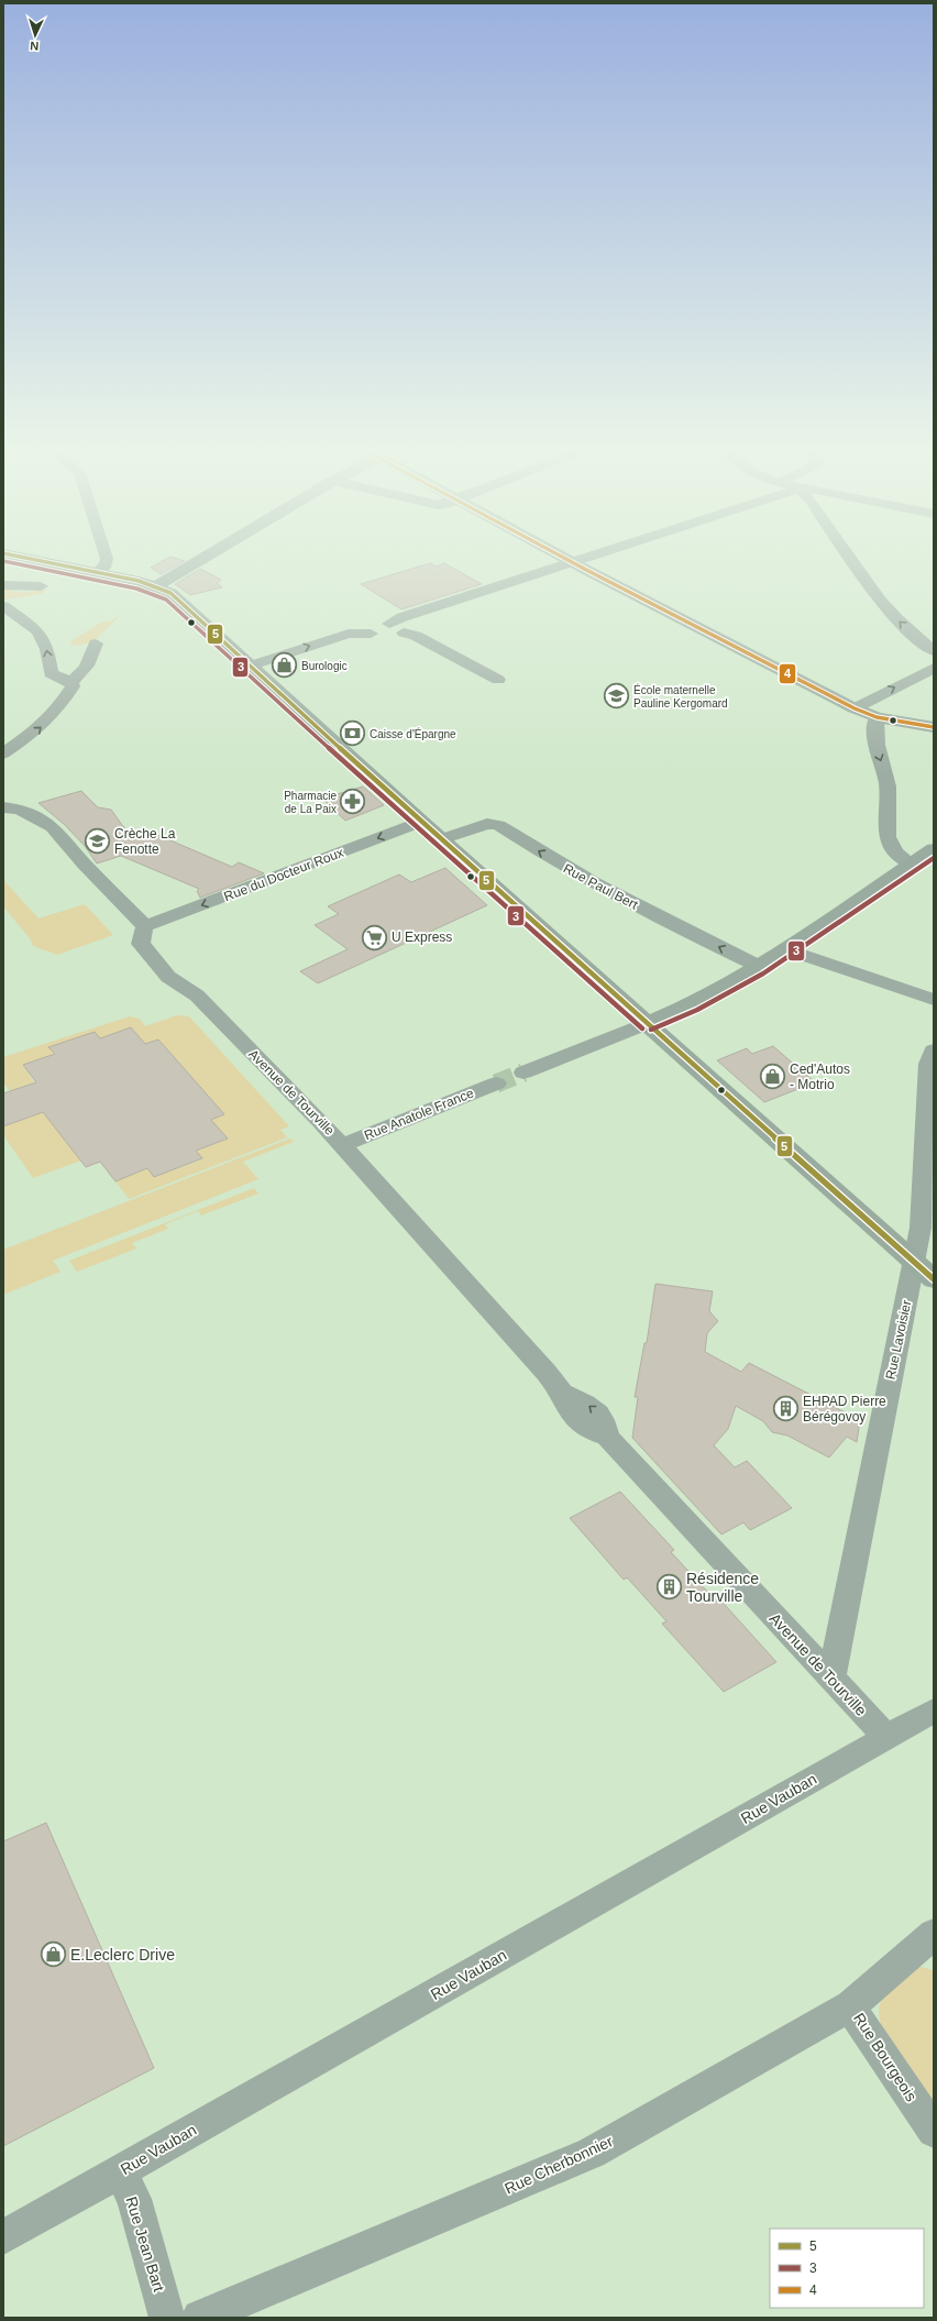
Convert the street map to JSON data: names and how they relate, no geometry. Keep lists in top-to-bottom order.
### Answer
{
  "streets": {
    "street": [
      "Rue du Docteur Roux",
      "Rue Paul Bert",
      "Avenue de Tourville",
      "Rue Anatole France",
      "Rue Lavoisier",
      "Rue Vauban",
      "Rue Bourgeois",
      "Rue Cherbonnier",
      "Rue Jean Bart"
    ]
  },
  "crossings": [
    ["Rue du Docteur Roux", "Avenue de Tourville"],
    ["Avenue de Tourville", "Rue Anatole France"],
    ["Avenue de Tourville", "Rue Lavoisier"],
    ["Avenue de Tourville", "Rue Vauban"],
    ["Rue Vauban", "Rue Jean Bart"],
    ["Rue Bourgeois", "Rue Cherbonnier"]
  ],
  "one_way": ["Rue du Docteur Roux", "Rue Paul Bert"],
  "places": {
    "shop": ["Burologic", "Ced'Autos - Motrio", "E.Leclerc Drive"],
    "school or university": ["École maternelle Pauline Kergomard", "Crèche La Fenotte"],
    "bank": ["Caisse d'Épargne"],
    "pharmacy": ["Pharmacie de La Paix"],
    "supermarket": ["U Express"],
    "building": ["EHPAD Pierre Bérégovoy", "Résidence Tourville"]
  },
  "lines": ["transit line 5", "transit line 4", "transit line 3"],
  "legend": ["5", "3", "4"],
  "north": "bottom"
}
